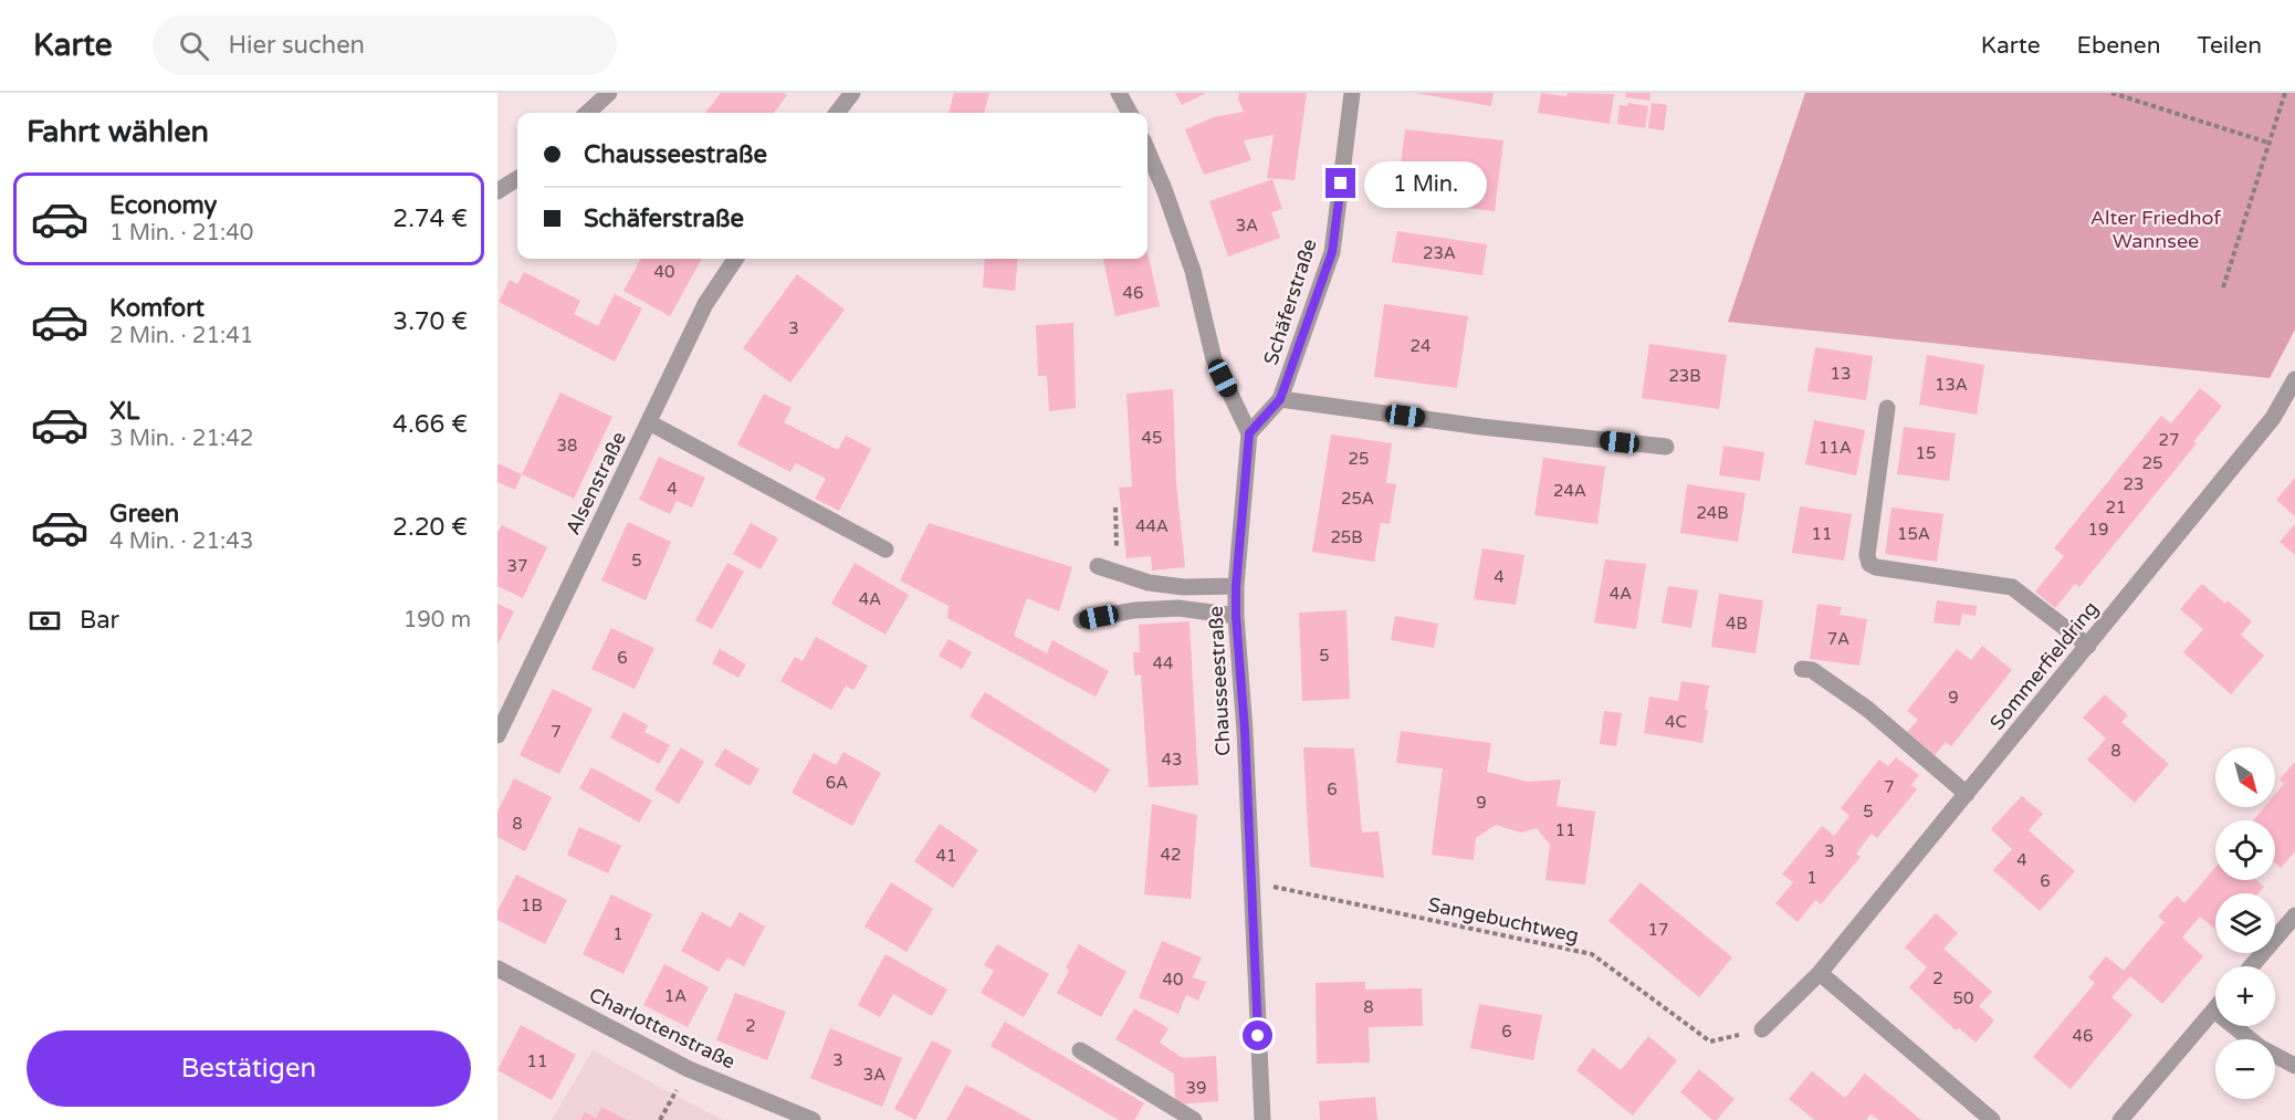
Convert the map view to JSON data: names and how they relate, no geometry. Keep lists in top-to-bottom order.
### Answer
{
  "streets": {
    "street": [
      "Schäferstraße",
      "Alsenstraße",
      "Sommerfieldring",
      "Chausseestraße",
      "Charlottenstraße"
    ],
    "path": ["Sangebuchtweg"]
  },
  "crossings": [
    ["Schäferstraße", "Chausseestraße"],
    ["Sommerfieldring", "Sangebuchtweg"],
    ["Chausseestraße", "Sangebuchtweg"]
  ],
  "parks": ["Alter Friedhof Wannsee"],
  "house_numbers": [
    "3A",
    "23A",
    "40",
    "46",
    "3",
    "24",
    "13",
    "23B",
    "13A",
    "45",
    "27",
    "38",
    "11A",
    "15",
    "25",
    "25",
    "23",
    "4",
    "24A",
    "25A",
    "21",
    "24B",
    "44A",
    "19",
    "11",
    "15A",
    "25B",
    "5",
    "37",
    "4",
    "4A",
    "4A",
    "4B",
    "7A",
    "5",
    "6",
    "44",
    "9",
    "4C",
    "7",
    "8",
    "43",
    "6A",
    "7",
    "6",
    "9",
    "5",
    "8",
    "11",
    "3",
    "42",
    "41",
    "4",
    "1",
    "6",
    "1B",
    "17",
    "1",
    "2",
    "40",
    "1A",
    "50",
    "8",
    "2",
    "6",
    "46",
    "3",
    "11",
    "3A",
    "39"
  ],
  "north": "bottom right",
  "page": {
    "header": "Karte",
    "search": "Hier suchen",
    "nav": ["Karte", "Ebenen", "Teilen"],
    "heading": "Fahrt wählen",
    "banner": ["Chausseestraße", "Schäferstraße"],
    "bubble": "1 Min.",
    "list": [
      {
        "name": "Economy",
        "note": "1 Min. · 21:40",
        "value": "2.74 €"
      },
      {
        "name": "Komfort",
        "note": "2 Min. · 21:41",
        "value": "3.70 €"
      },
      {
        "name": "XL",
        "note": "3 Min. · 21:42",
        "value": "4.66 €"
      },
      {
        "name": "Green",
        "note": "4 Min. · 21:43",
        "value": "2.20 €"
      }
    ],
    "pay": ["Bar", "190 m"],
    "map_buttons": ["+", "−"],
    "buttons": "Bestätigen"
  }
}
